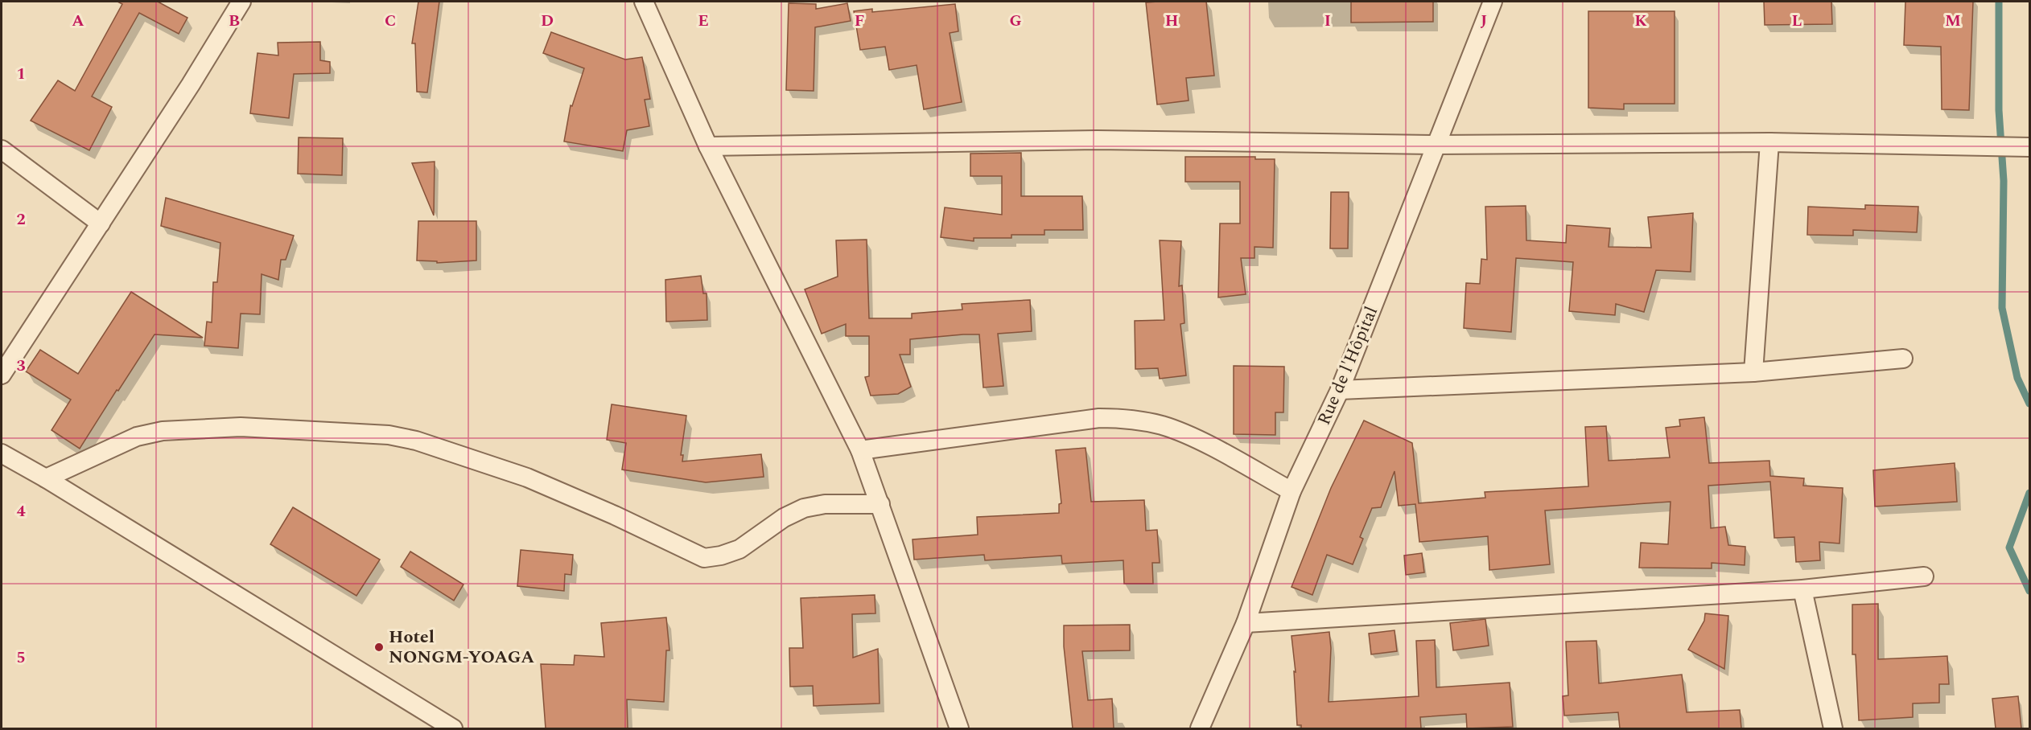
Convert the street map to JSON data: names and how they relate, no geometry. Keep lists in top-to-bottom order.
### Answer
{
  "streets": {
    "street": ["Rue de l'Hôpital"]
  },
  "places": ["Hotel NONGM-YOAGA"],
  "grid": {
    "columns": [
      "A",
      "B",
      "C",
      "D",
      "E",
      "F",
      "G",
      "H",
      "I",
      "J",
      "K",
      "L",
      "M"
    ],
    "rows": [
      "1",
      "2",
      "3",
      "4",
      "5"
    ]
  }
}
